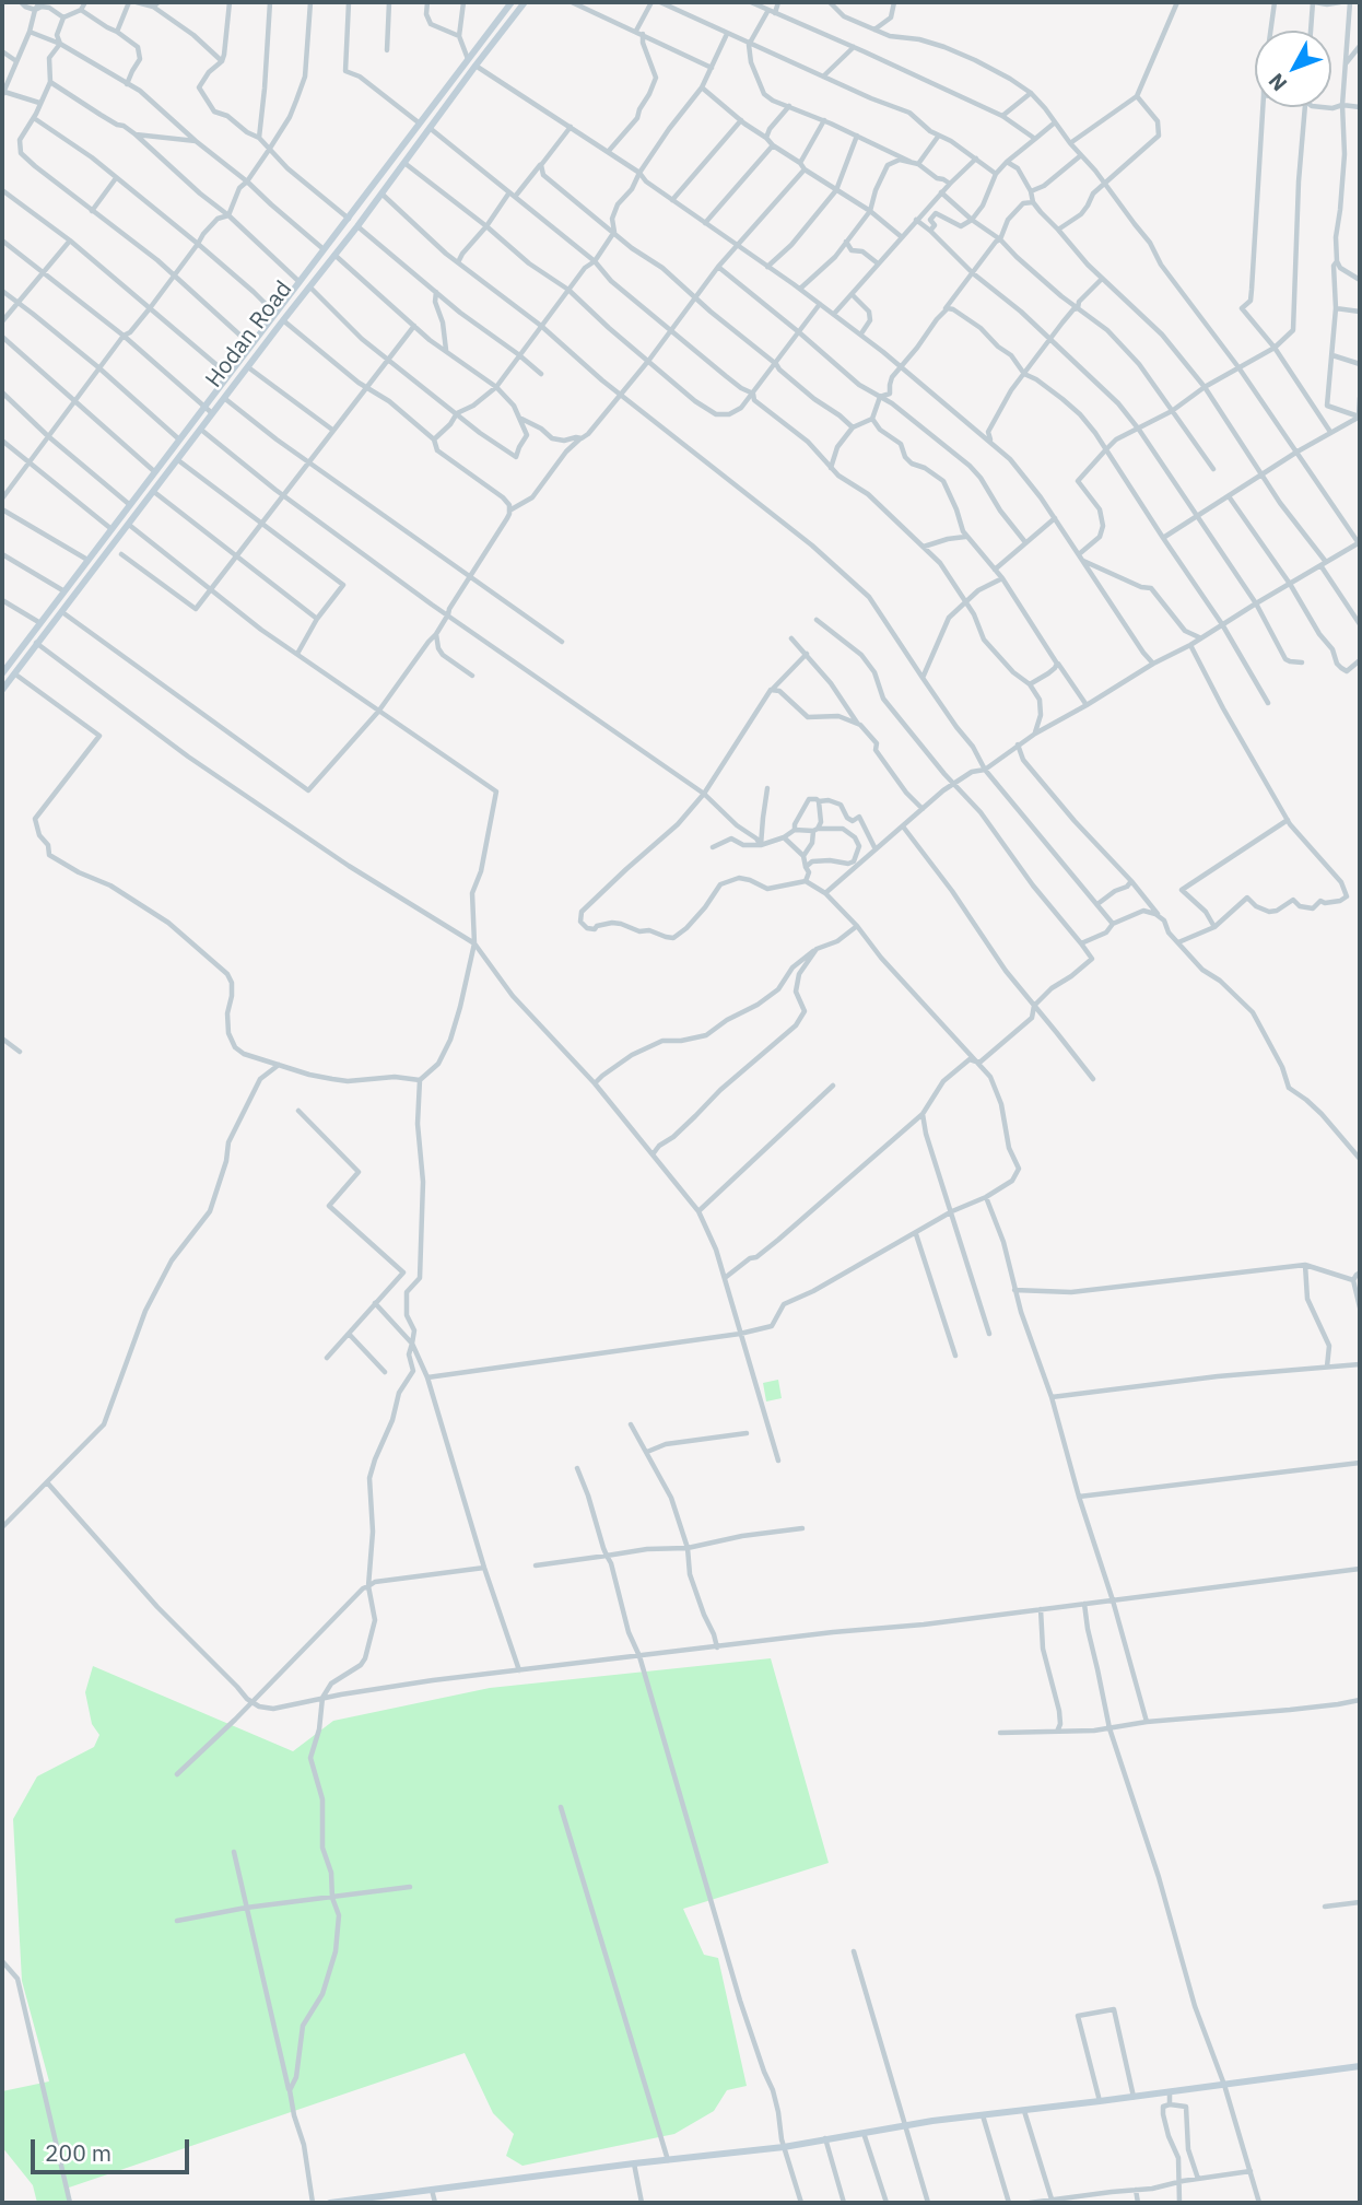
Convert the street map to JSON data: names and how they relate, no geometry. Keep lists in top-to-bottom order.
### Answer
{
  "streets": {
    "main road": ["Hodan Road"]
  },
  "scale_bar": "200 m",
  "north": "bottom left"
}
